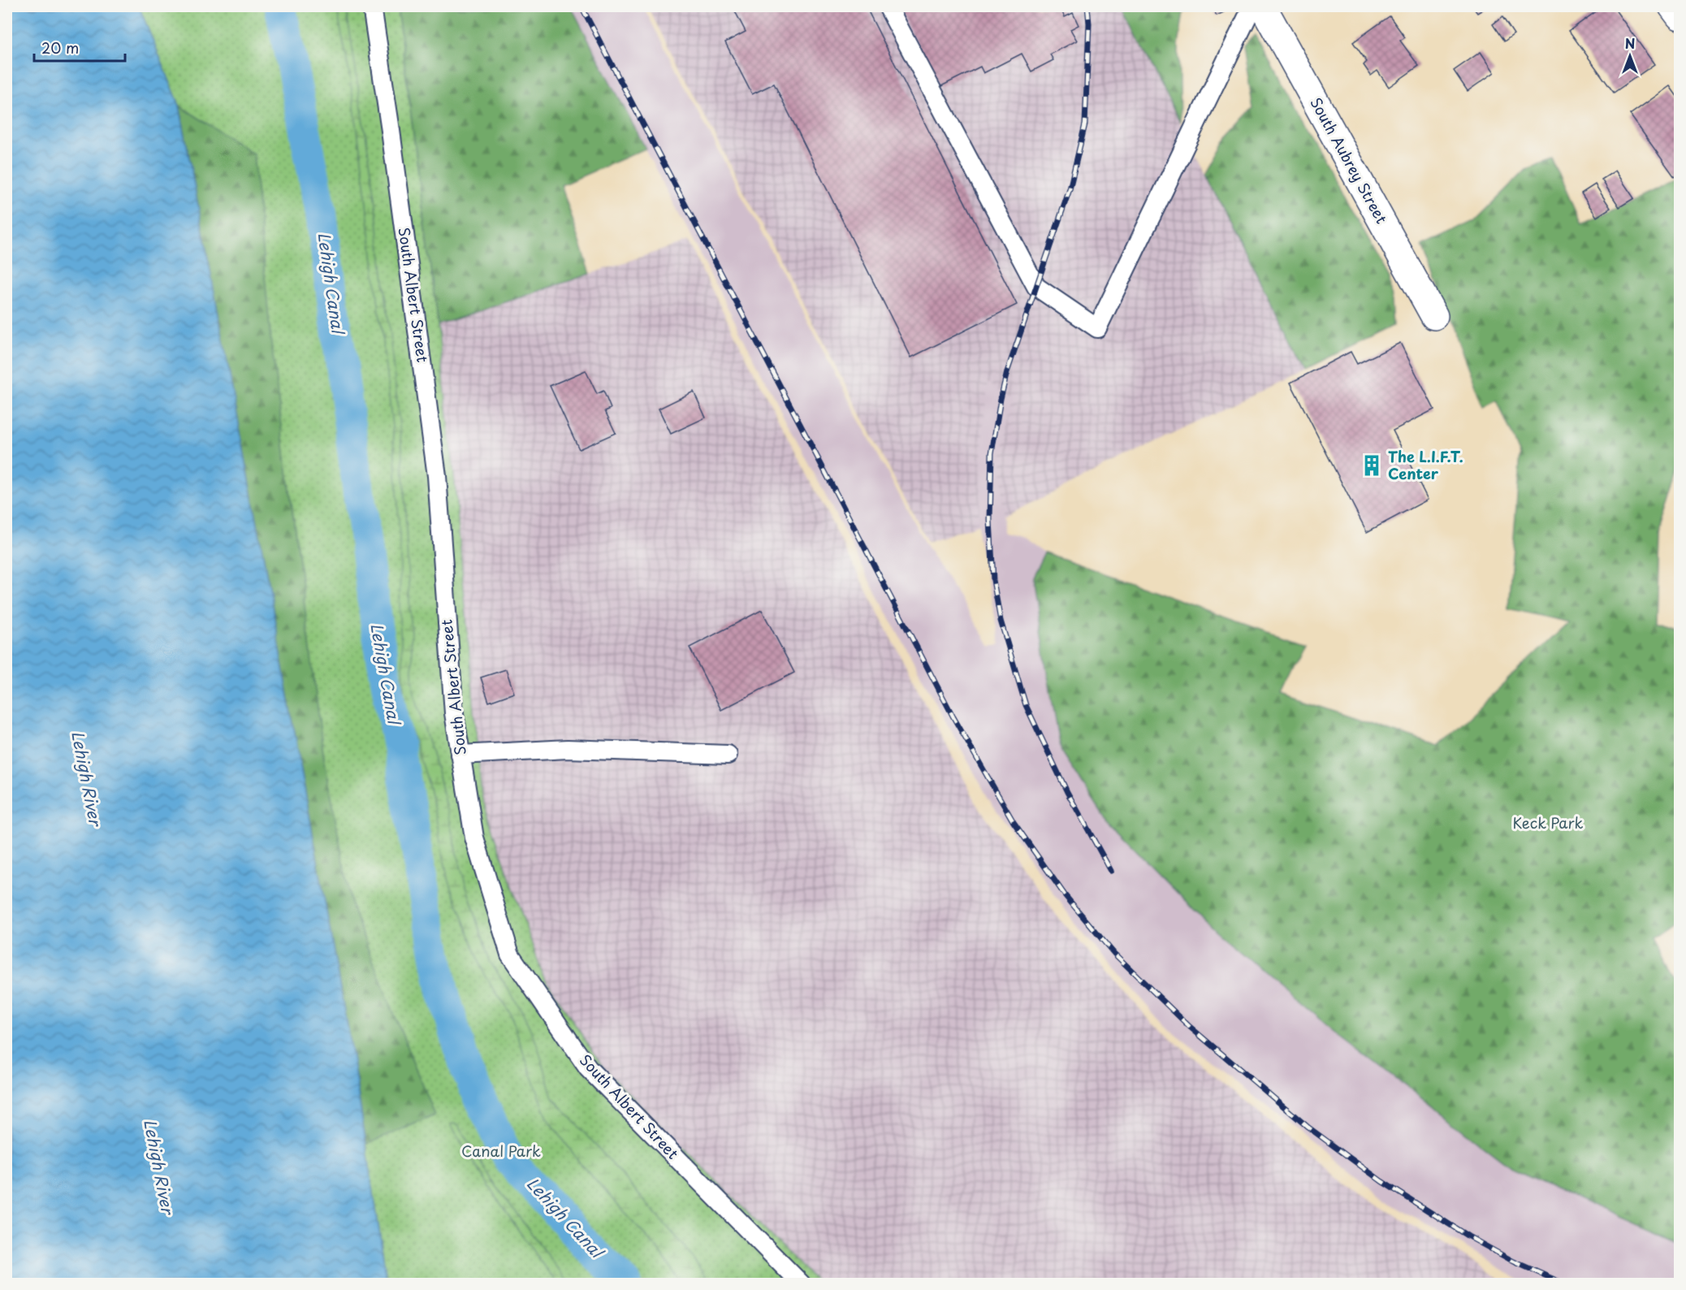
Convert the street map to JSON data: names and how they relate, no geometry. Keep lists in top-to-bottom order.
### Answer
{
  "streets": {
    "street": ["South Aubrey Street"],
    "lane": ["South Albert Street"]
  },
  "water": ["Lehigh Canal", "Lehigh River"],
  "parks": ["Keck Park", "Canal Park"],
  "places": {
    "building": ["The L.I.F.T. Center"]
  },
  "scale_bar": "20 m",
  "north": "top"
}
